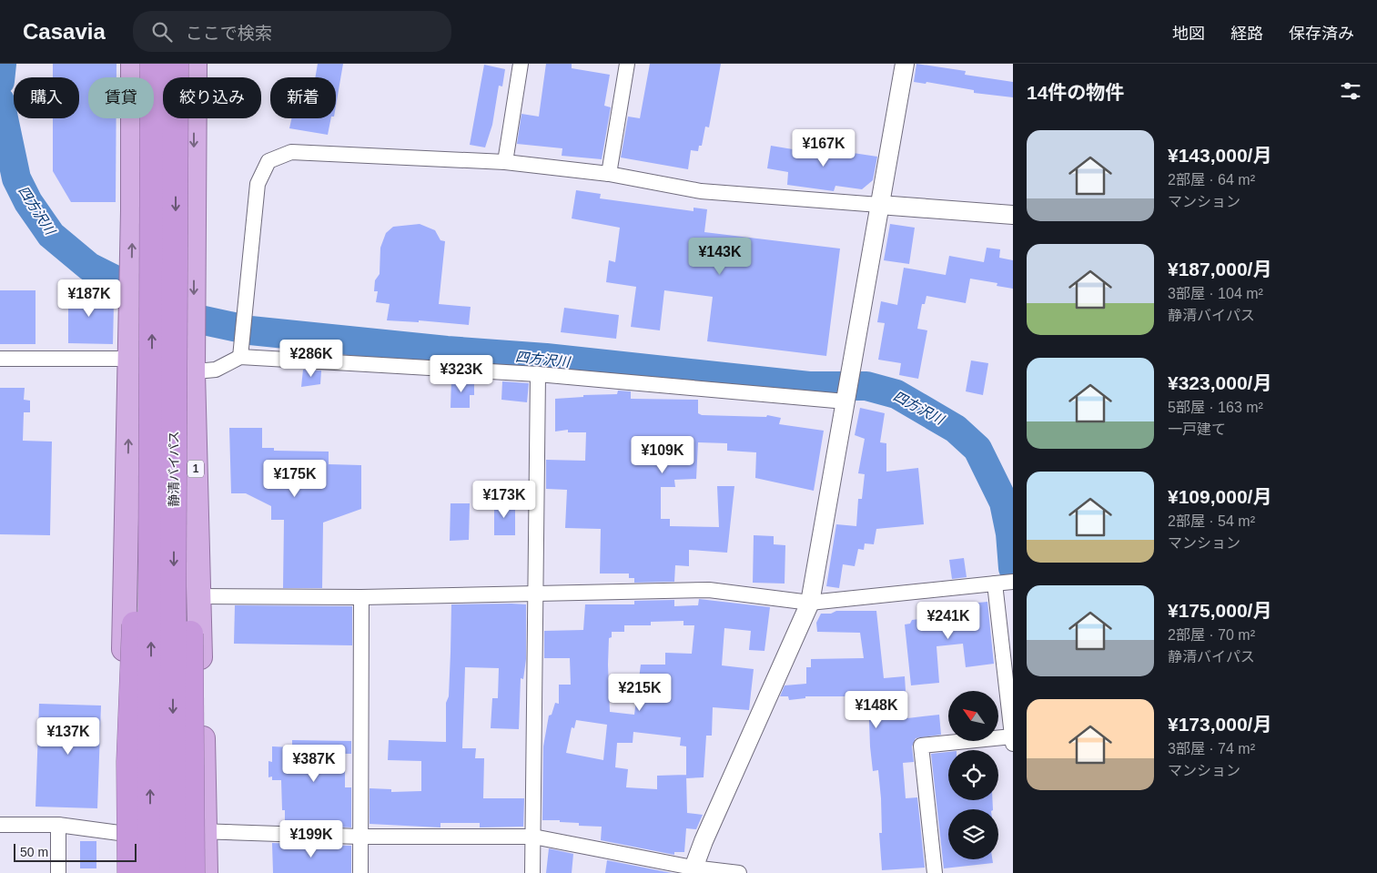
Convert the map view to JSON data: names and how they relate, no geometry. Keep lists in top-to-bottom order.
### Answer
{
  "streets": {
    "highway": ["静清バイパス", "1"]
  },
  "crossings": [
    ["静清バイパス", "1"]
  ],
  "water": ["四方沢川"],
  "scale_bar": "50 m",
  "north": "top left",
  "page": {
    "header": "Casavia",
    "search": "ここで検索",
    "nav": ["地図", "経路", "保存済み"],
    "heading": "14件の物件",
    "chip": [
      "購入",
      "賃貸",
      "絞り込み",
      "新着"
    ],
    "list": [
      {
        "name": "¥143,000/月",
        "note": "2部屋 · 64 m² · マンション"
      },
      {
        "name": "¥187,000/月",
        "note": "3部屋 · 104 m² · 静清バイパス"
      },
      {
        "name": "¥323,000/月",
        "note": "5部屋 · 163 m² · 一戸建て"
      },
      {
        "name": "¥109,000/月",
        "note": "2部屋 · 54 m² · マンション"
      },
      {
        "name": "¥175,000/月",
        "note": "2部屋 · 70 m² · 静清バイパス"
      },
      {
        "name": "¥173,000/月",
        "note": "3部屋 · 74 m² · マンション"
      }
    ],
    "price": [
      "¥167K",
      "¥143K",
      "¥187K",
      "¥286K",
      "¥323K",
      "¥109K",
      "¥175K",
      "¥173K",
      "¥241K",
      "¥215K",
      "¥148K",
      "¥137K",
      "¥387K",
      "¥199K"
    ],
    "scale": "50 m"
  }
}
